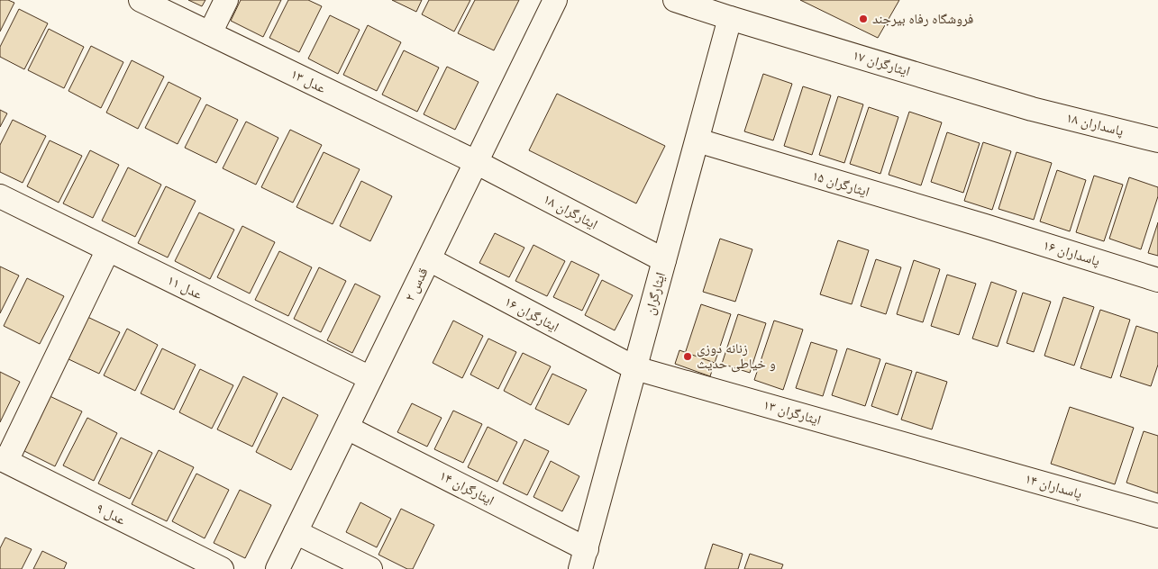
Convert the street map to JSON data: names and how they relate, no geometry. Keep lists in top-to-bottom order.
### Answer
{
  "streets": {
    "street": [
      "ایثارگران ۱۷",
      "عدل ۱۳",
      "پاسداران ۱۸",
      "ایثارگران ۱۵",
      "ایثارگران ۱۸",
      "پاسداران ۱۶",
      "قدس ۲",
      "عدل ۱۱",
      "ایثارگران",
      "ایثارگران ۱۶",
      "ایثارگران ۱۳",
      "پاسداران ۱۴",
      "ایثارگران ۱۴",
      "عدل ۹"
    ]
  },
  "crossings": [
    ["ایثارگران ۱۷", "پاسداران ۱۸"],
    ["ایثارگران ۱۷", "ایثارگران"],
    ["عدل ۱۳", "ایثارگران ۱۸"],
    ["عدل ۱۳", "قدس ۲"],
    ["ایثارگران ۱۵", "پاسداران ۱۶"],
    ["ایثارگران ۱۵", "ایثارگران"],
    ["ایثارگران ۱۸", "قدس ۲"],
    ["ایثارگران ۱۸", "ایثارگران"],
    ["قدس ۲", "عدل ۱۱"],
    ["قدس ۲", "ایثارگران ۱۶"],
    ["قدس ۲", "ایثارگران ۱۴"],
    ["ایثارگران", "ایثارگران ۱۶"],
    ["ایثارگران", "ایثارگران ۱۳"],
    ["ایثارگران", "ایثارگران ۱۴"],
    ["ایثارگران ۱۶", "ایثارگران ۱۳"],
    ["ایثارگران ۱۳", "پاسداران ۱۴"]
  ],
  "places": ["فروشگاه رفاه بیرجند", "زنانه دوزی و خیاطی حدیث"]
}
